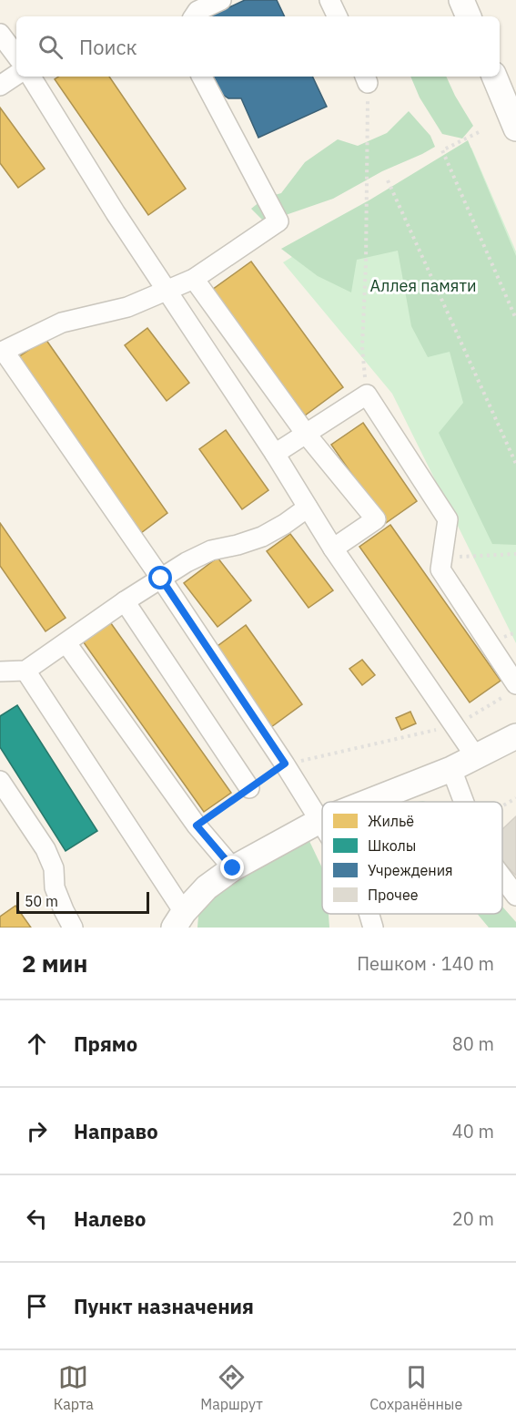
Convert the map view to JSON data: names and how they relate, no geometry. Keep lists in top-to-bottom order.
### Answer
{
  "parks": ["Аллея памяти"],
  "legend": [
    "Жильё",
    "Школы",
    "Учреждения",
    "Прочее"
  ],
  "scale_bar": "50 m",
  "page": {
    "search": "Поиск",
    "scale": "50 m",
    "heading": ["2 мин", "Пешком · 140 m"],
    "list": [
      ["Прямо", "80 m"],
      ["Направо", "40 m"],
      ["Налево", "20 m"],
      "Пункт назначения"
    ],
    "nav": ["Карта", "Маршрут", "Сохранённые"]
  }
}
